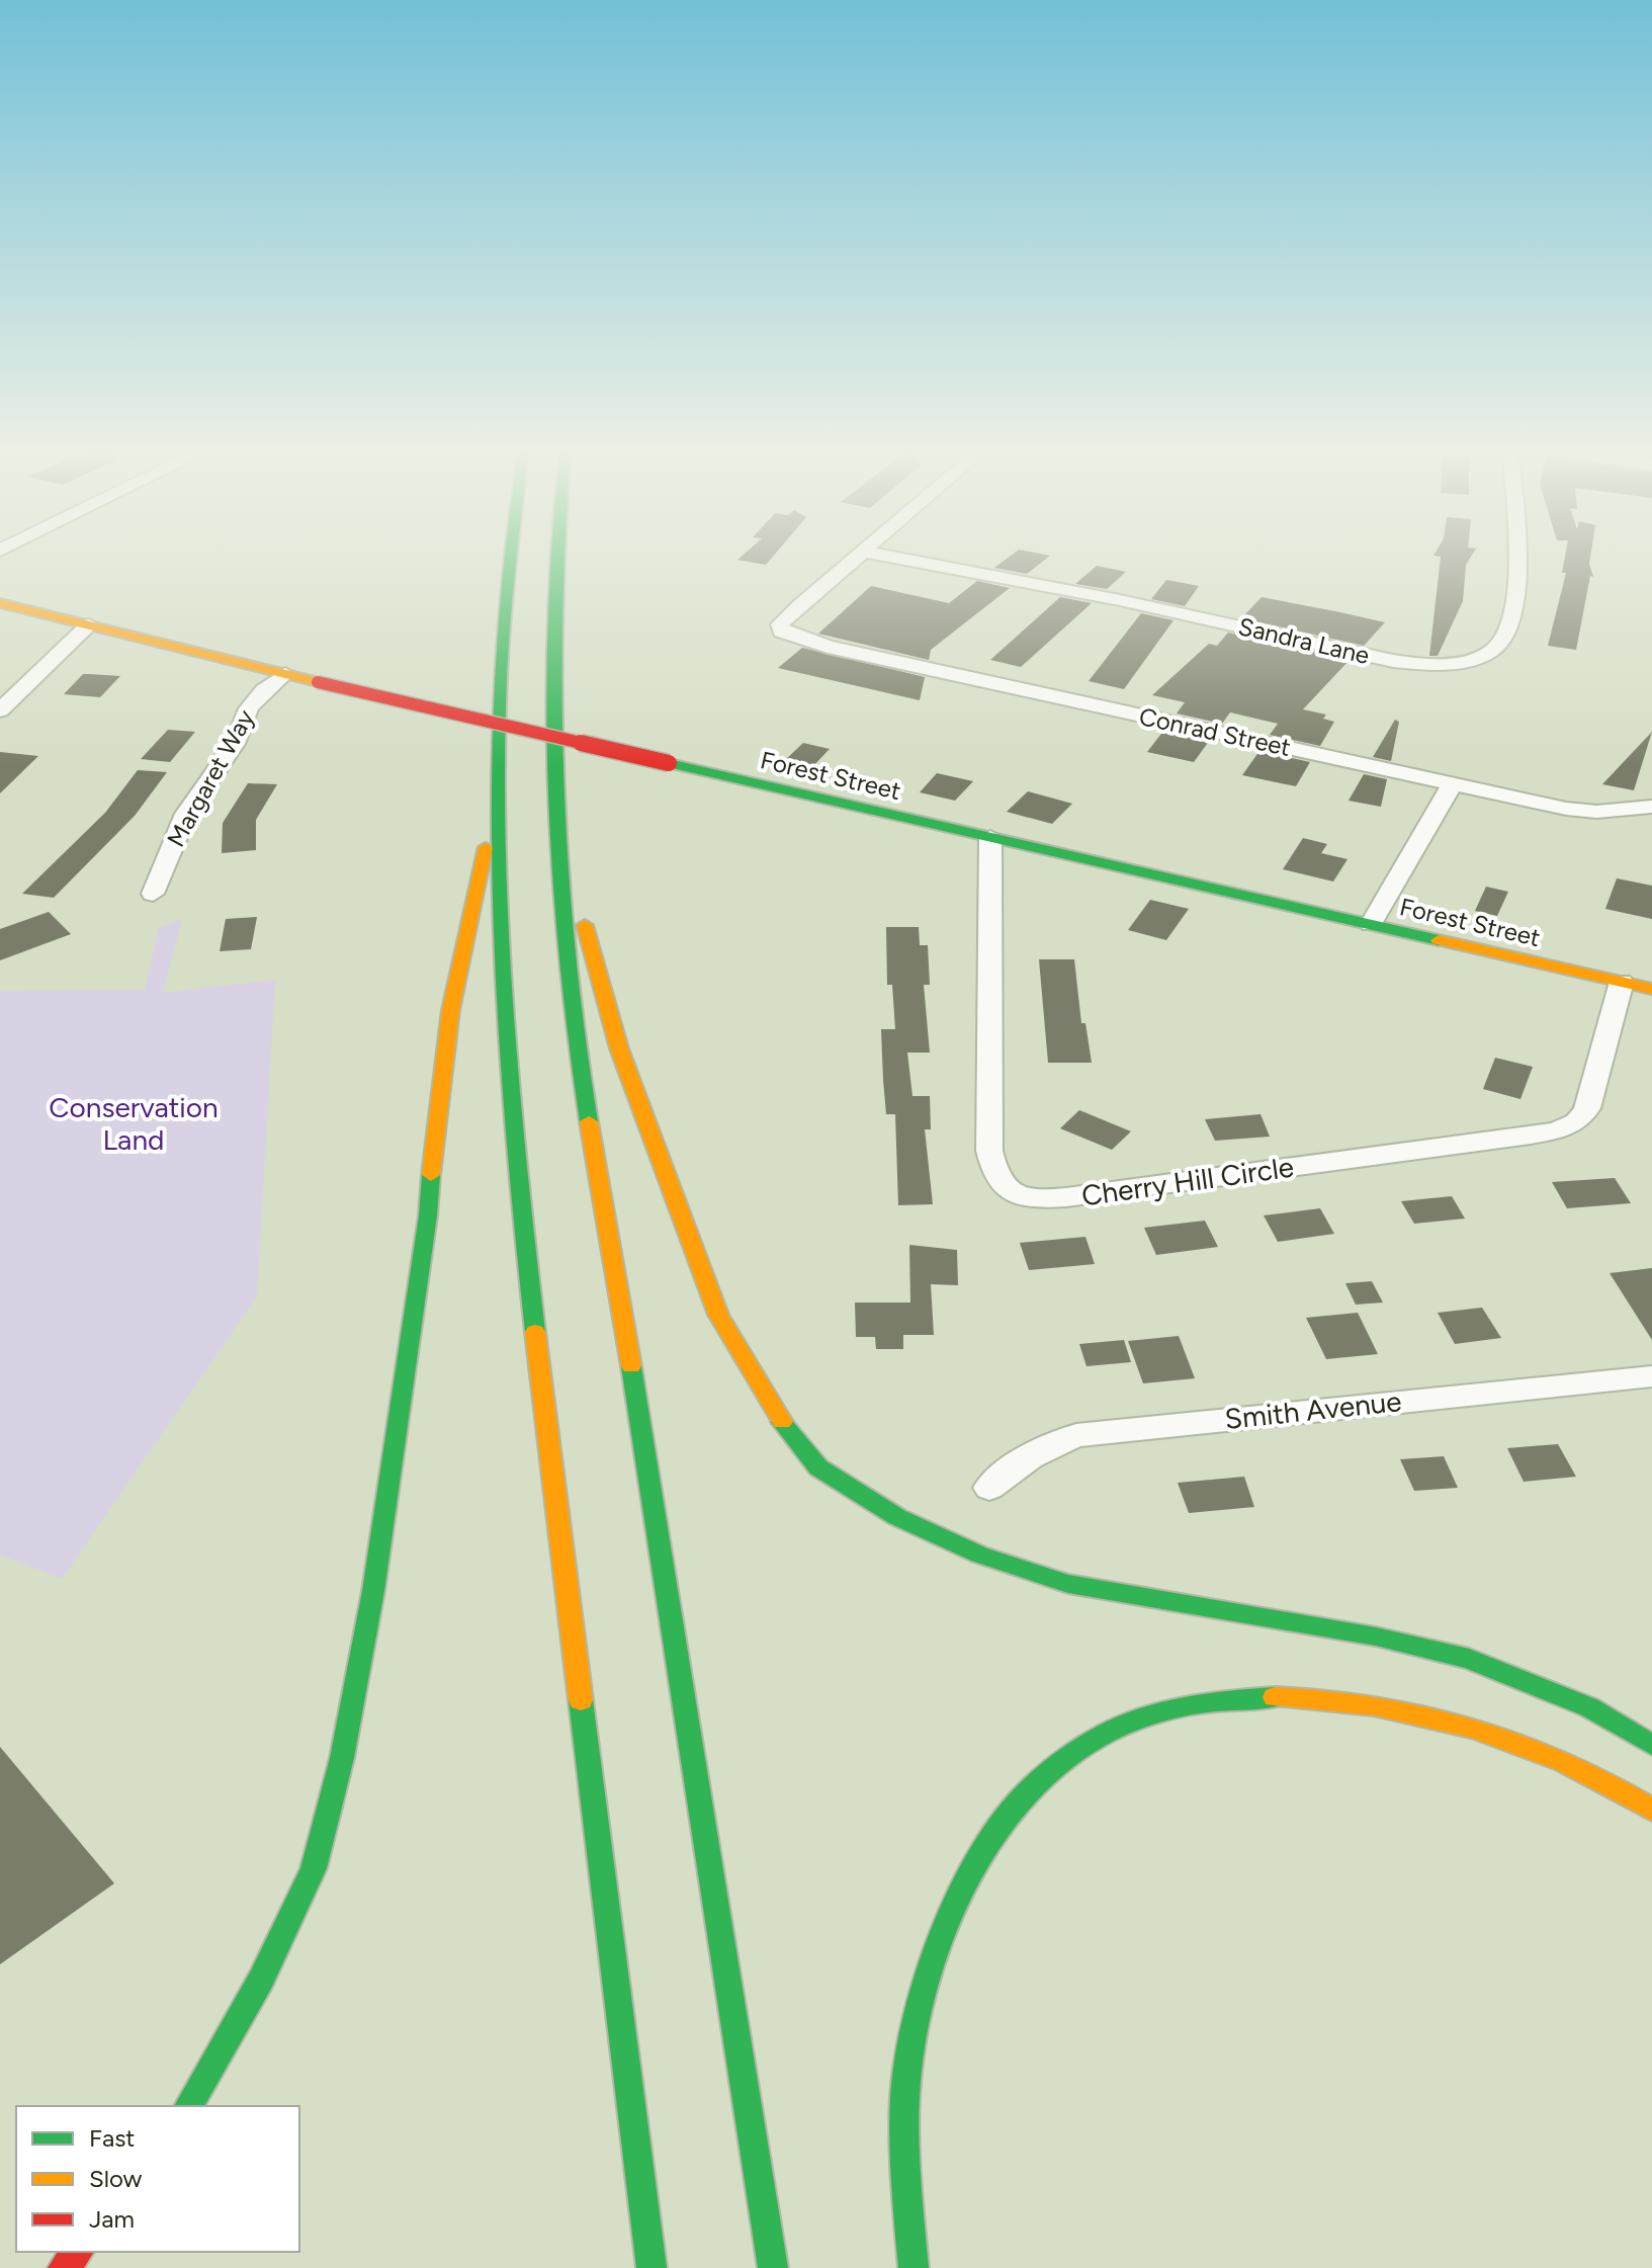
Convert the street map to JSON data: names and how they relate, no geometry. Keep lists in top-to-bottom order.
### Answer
{
  "streets": {
    "main road": ["Forest Street"],
    "street": [
      "Sandra Lane",
      "Conrad Street",
      "Margaret Way",
      "Cherry Hill Circle",
      "Smith Avenue"
    ]
  },
  "crossings": [
    ["Forest Street", "Margaret Way"],
    ["Forest Street", "Cherry Hill Circle"]
  ],
  "parks": ["Conservation Land"],
  "legend": ["Fast", "Slow", "Jam"]
}
